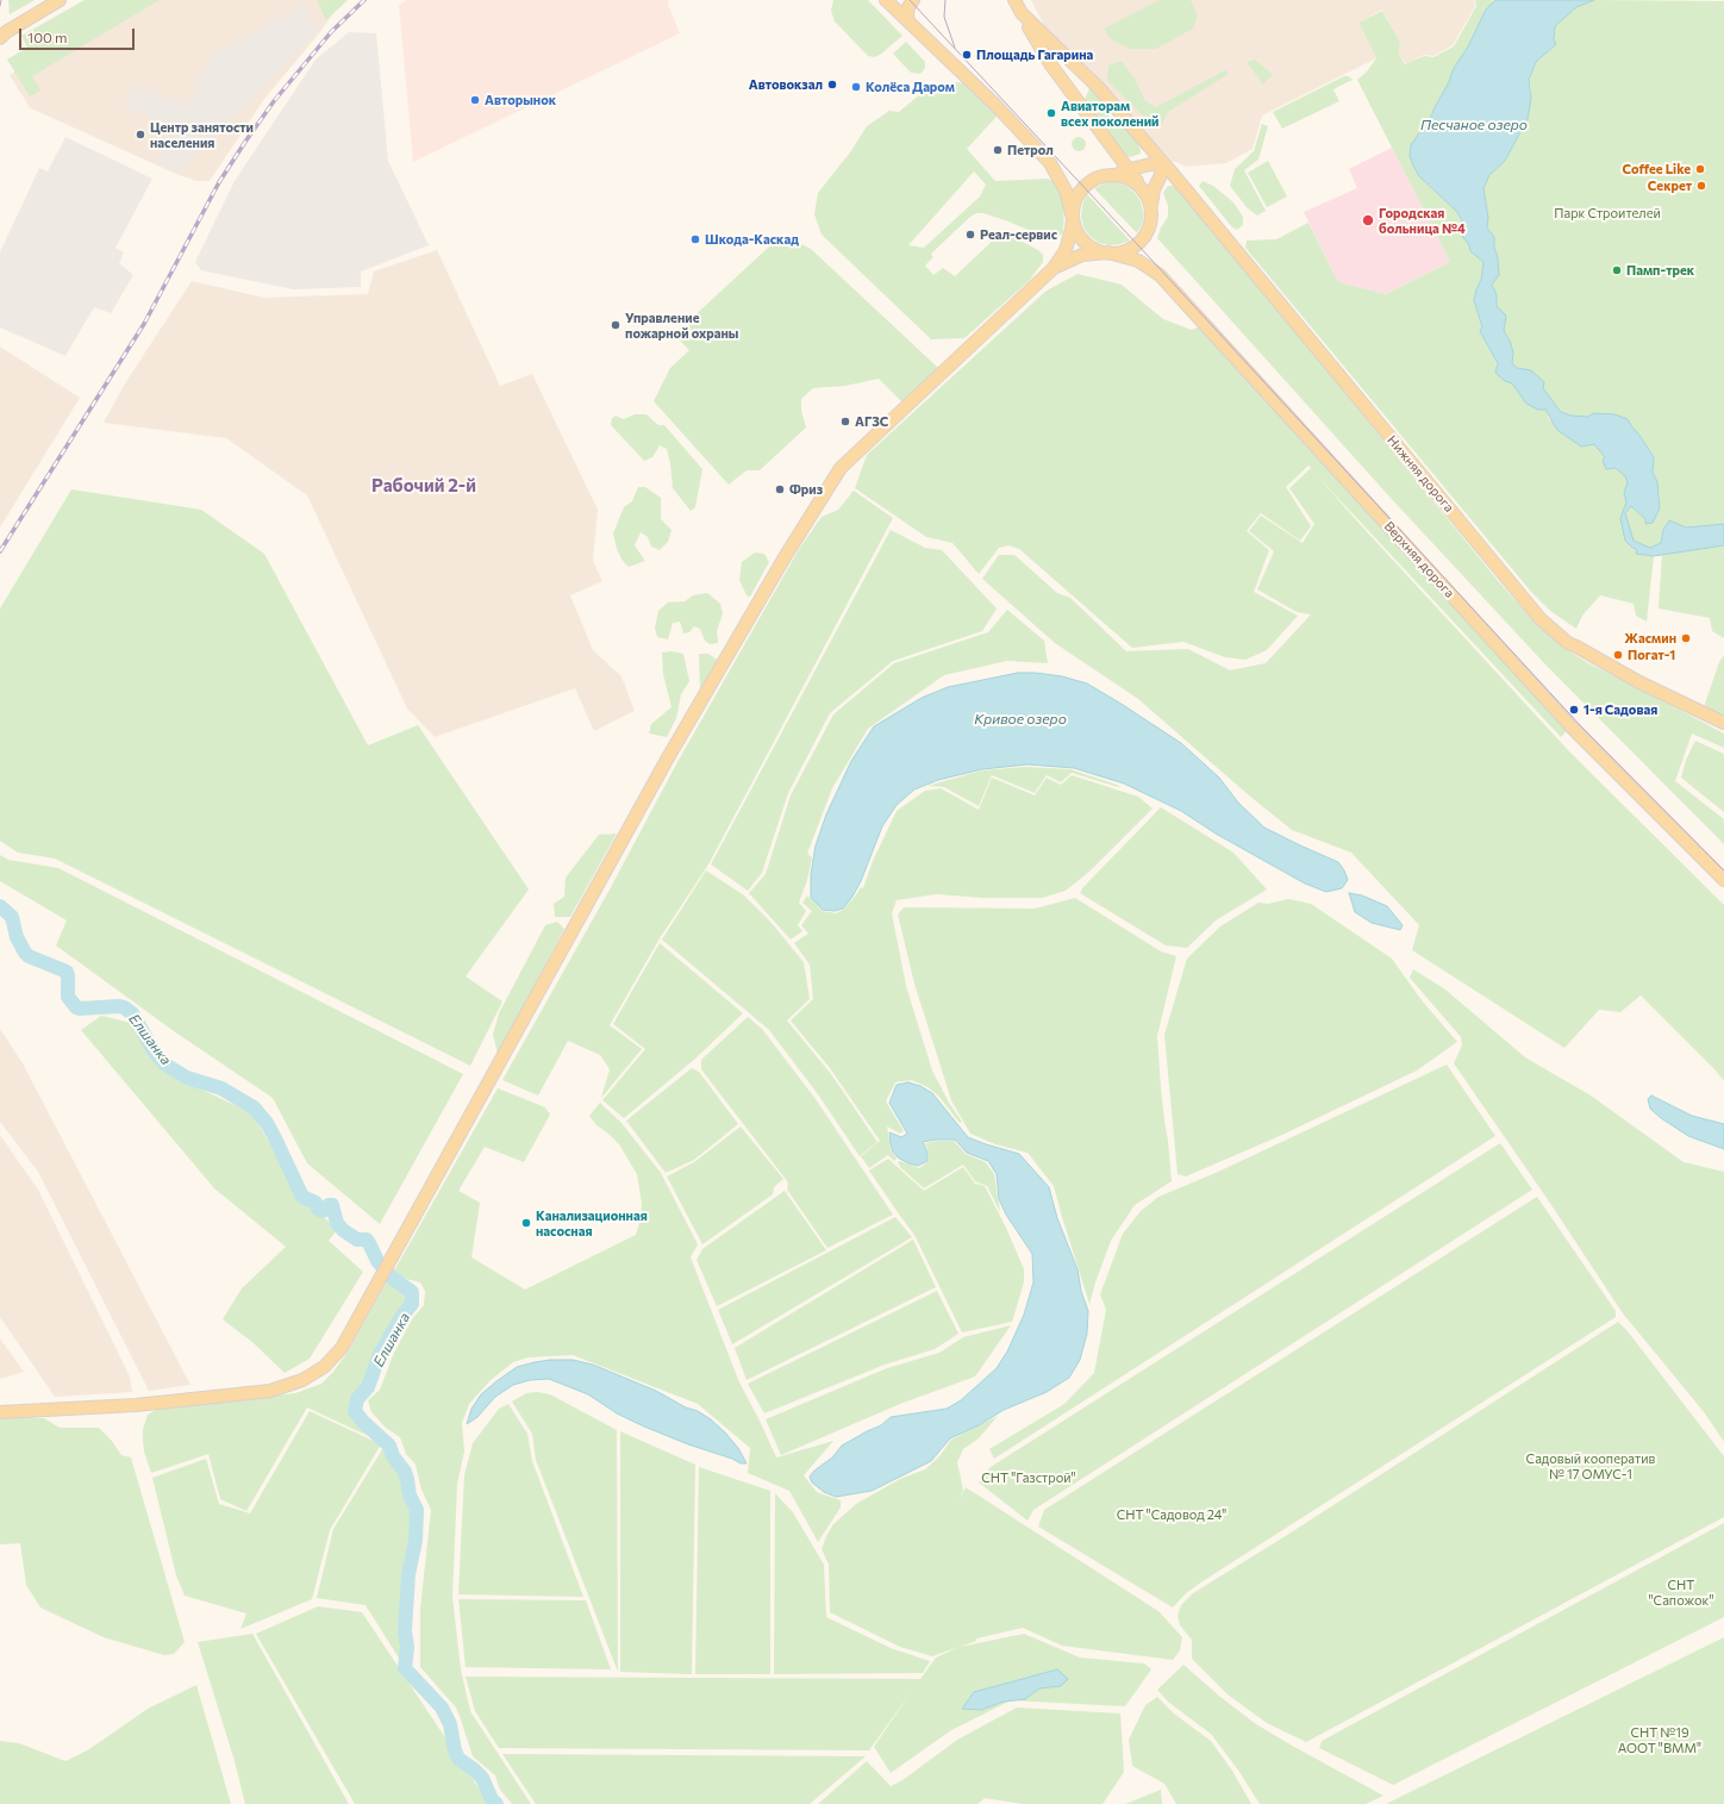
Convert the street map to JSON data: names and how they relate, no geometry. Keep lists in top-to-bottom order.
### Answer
{
  "streets": {
    "main road": ["Нижняя дорога", "Верхняя дорога"]
  },
  "districts": ["Рабочий 2‑й"],
  "water": ["Песчаное озеро", "Кривое озеро", "Елшанка"],
  "parks": [
    "Парк Строителей",
    "Садовый кооператив № 17 ОМУС-1",
    "СНТ \"Газстрой\"",
    "СНТ \"Садовод 24\"",
    "СНТ \"Сапожок\"",
    "СНТ №19 АООТ \"ВММ\""
  ],
  "places": [
    "Площадь Гагарина",
    "Автовокзал",
    "Колёса Даром",
    "Авторынок",
    "Авиаторам всех поколений",
    "Центр занятости населения",
    "Петрол",
    "Coffee Like",
    "Секрет",
    "Городская больница №4",
    "Реал-сервис",
    "Шкода-Каскад",
    "Памп-трек",
    "Управление пожарной охраны",
    "АГЗС",
    "Фриз",
    "Жасмин",
    "Погат-1",
    "1-я Садовая",
    "Канализационная насосная"
  ],
  "scale_bar": "100 m"
}
